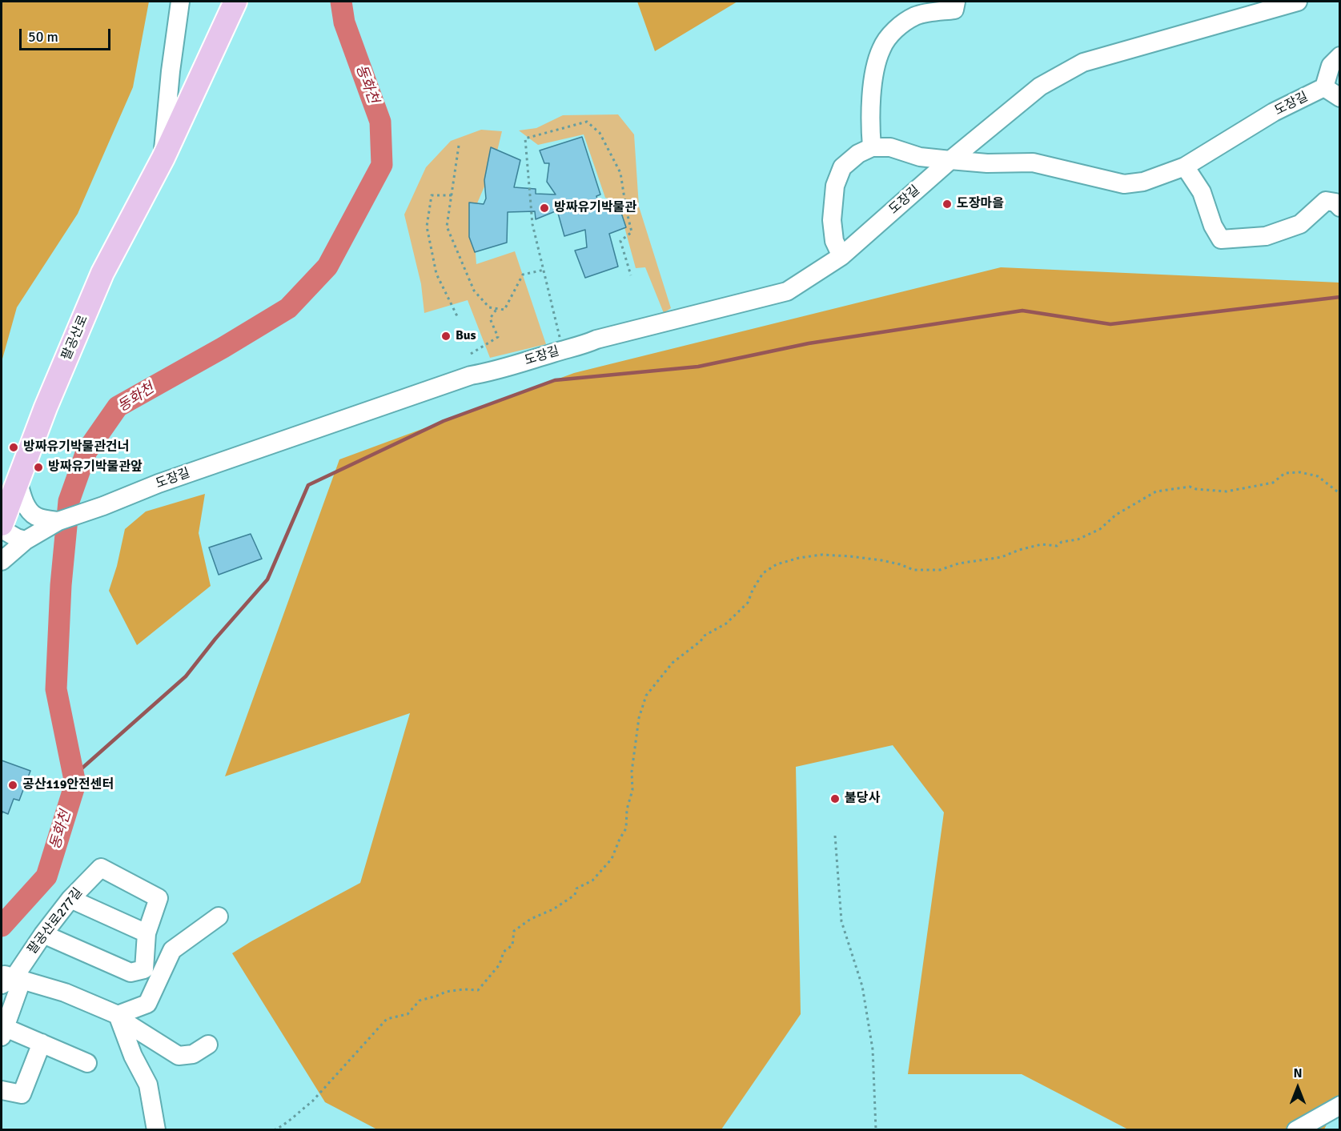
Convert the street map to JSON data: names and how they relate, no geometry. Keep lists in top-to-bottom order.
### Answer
{
  "streets": {
    "main road": ["팔공산로"],
    "street": ["도장길", "팔공산로277길"]
  },
  "water": ["동화천"],
  "places": [
    "도장마을",
    "방짜유기박물관",
    "Bus",
    "방짜유기박물관건너",
    "방짜유기박물관앞",
    "공산119안전센터",
    "불당사"
  ],
  "scale_bar": "50 m",
  "north": "top"
}
